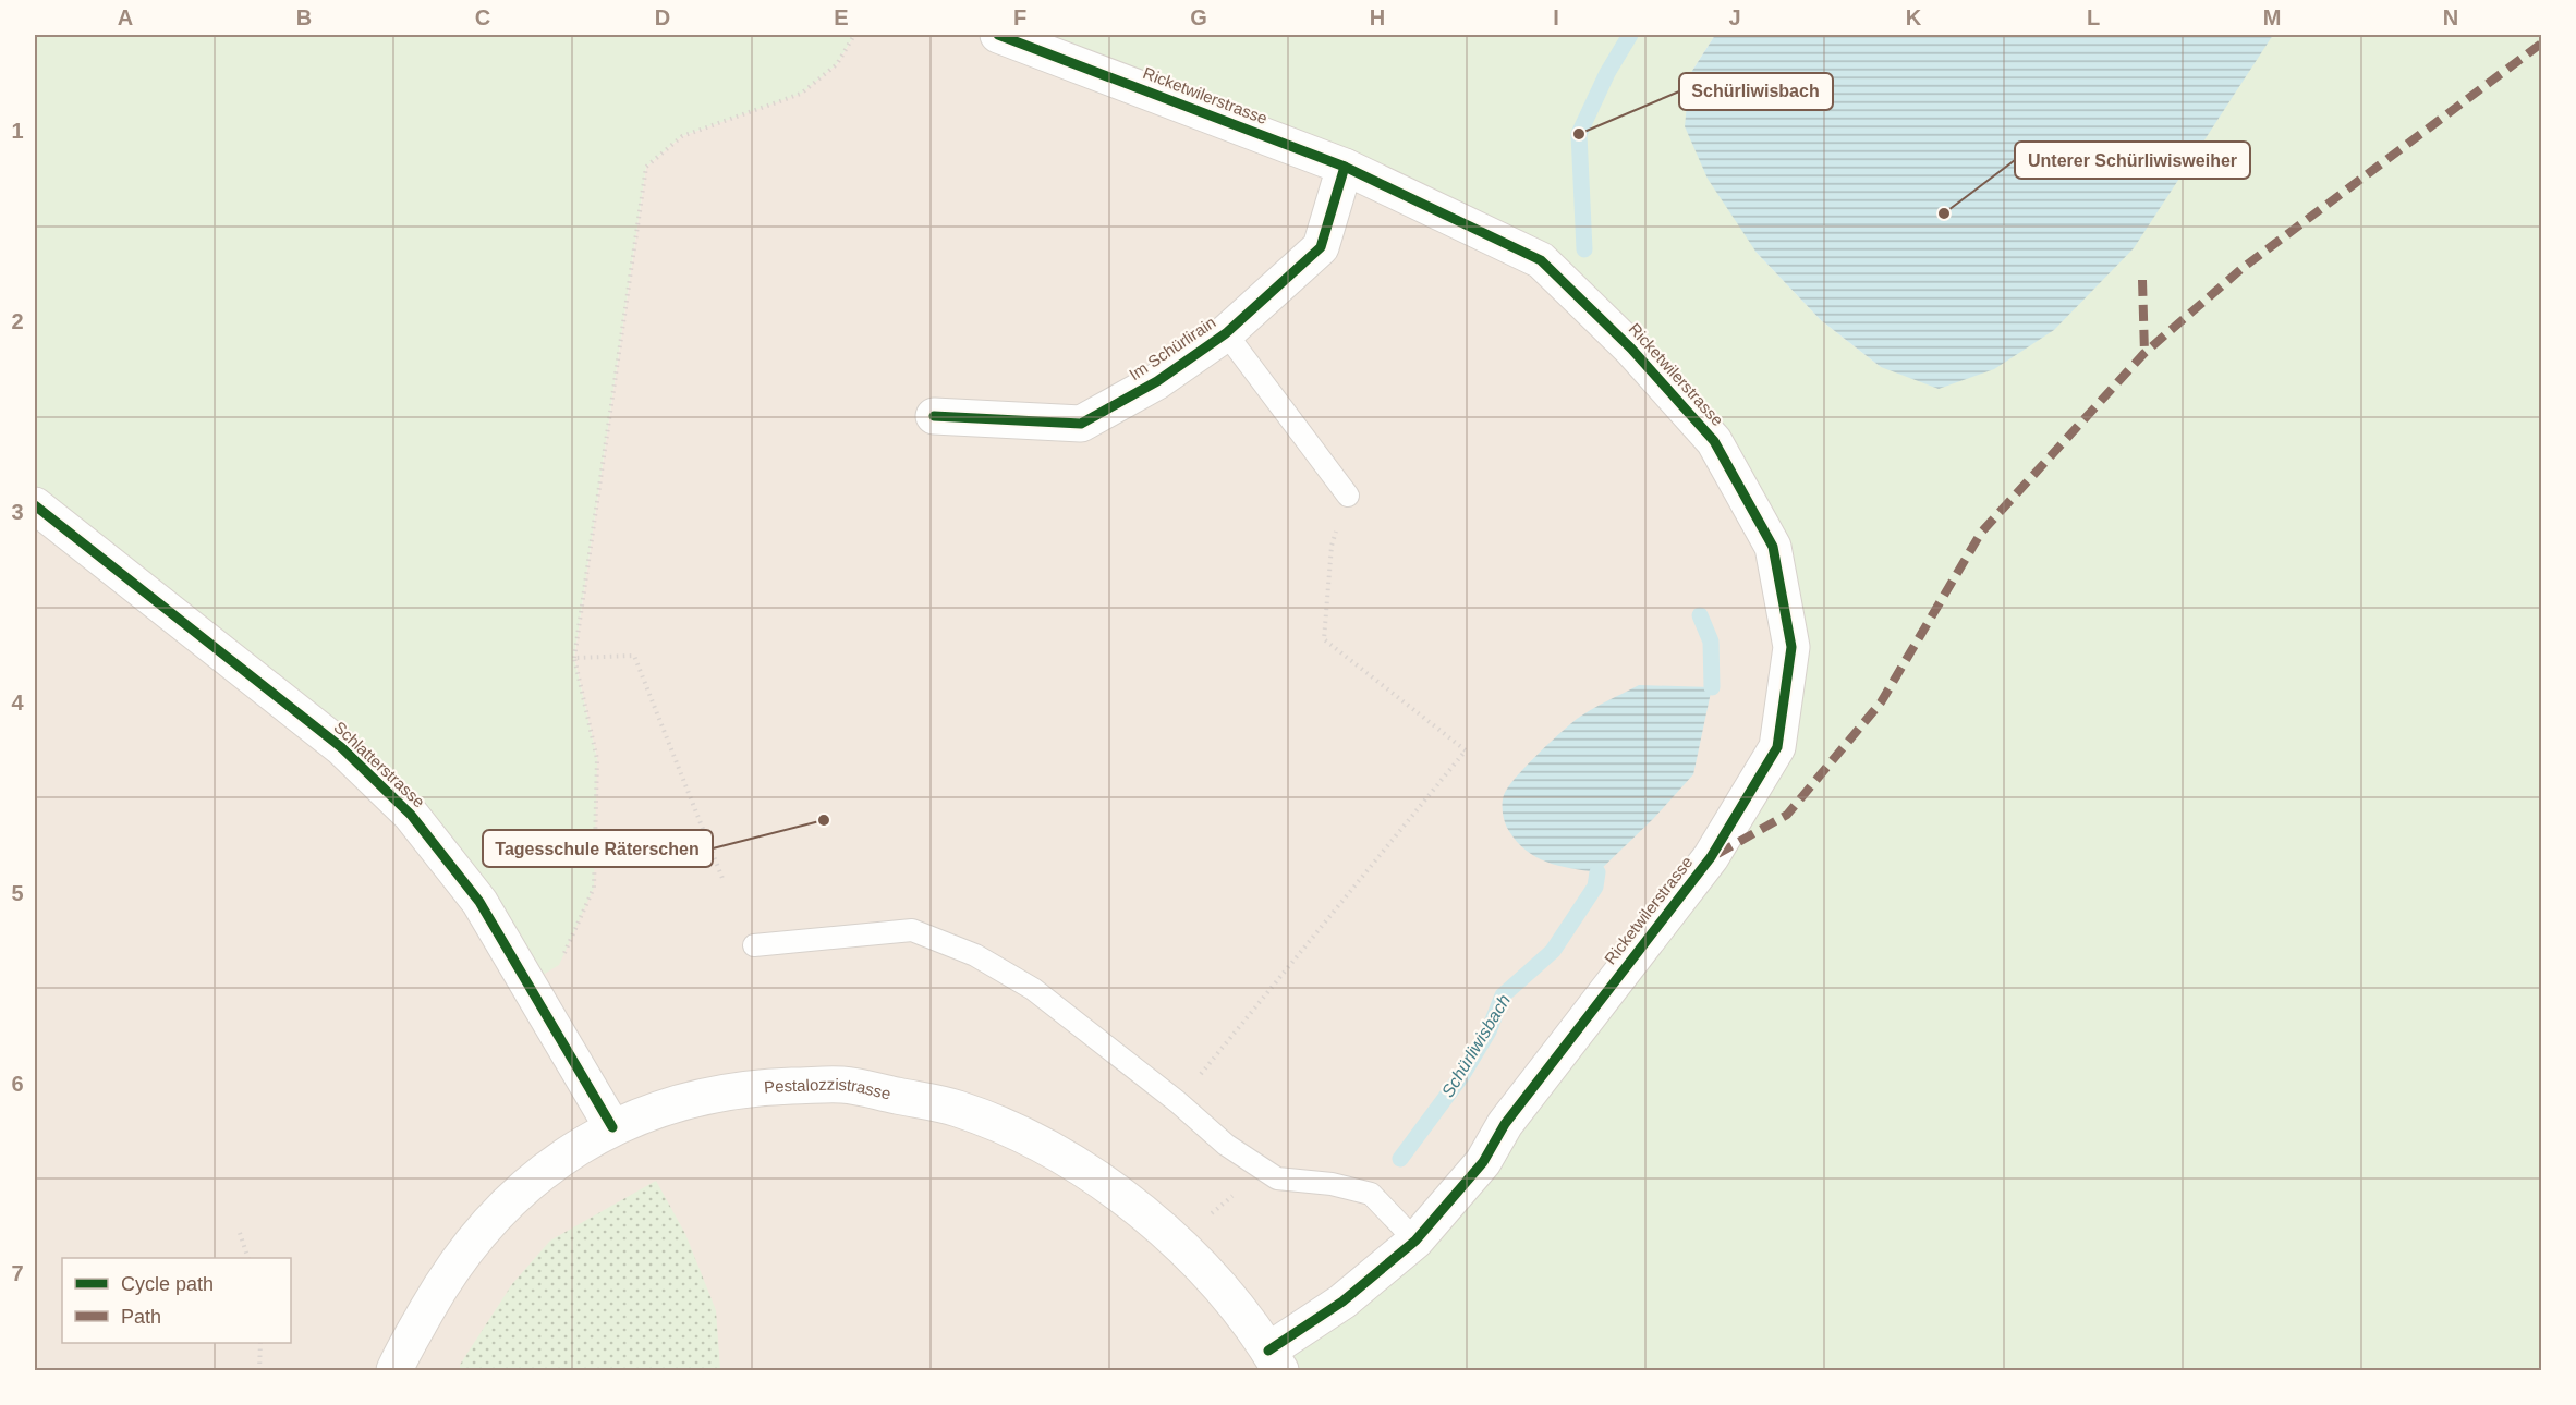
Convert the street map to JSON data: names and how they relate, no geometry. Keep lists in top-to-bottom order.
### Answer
{
  "streets": {
    "street": [
      "Ricketwilerstrasse",
      "Im Schürlirain",
      "Schlatterstrasse",
      "Pestalozzistrasse"
    ]
  },
  "crossings": [
    ["Ricketwilerstrasse", "Im Schürlirain"],
    ["Ricketwilerstrasse", "Pestalozzistrasse"],
    ["Schlatterstrasse", "Pestalozzistrasse"]
  ],
  "water": ["Schürliwisbach"],
  "places": ["Schürliwisbach", "Unterer Schürliwisweiher", "Tagesschule Räterschen"],
  "legend": ["Cycle path", "Path"],
  "grid": {
    "columns": [
      "A",
      "B",
      "C",
      "D",
      "E",
      "F",
      "G",
      "H",
      "I",
      "J",
      "K",
      "L",
      "M",
      "N"
    ],
    "rows": [
      "1",
      "2",
      "3",
      "4",
      "5",
      "6",
      "7"
    ]
  }
}
